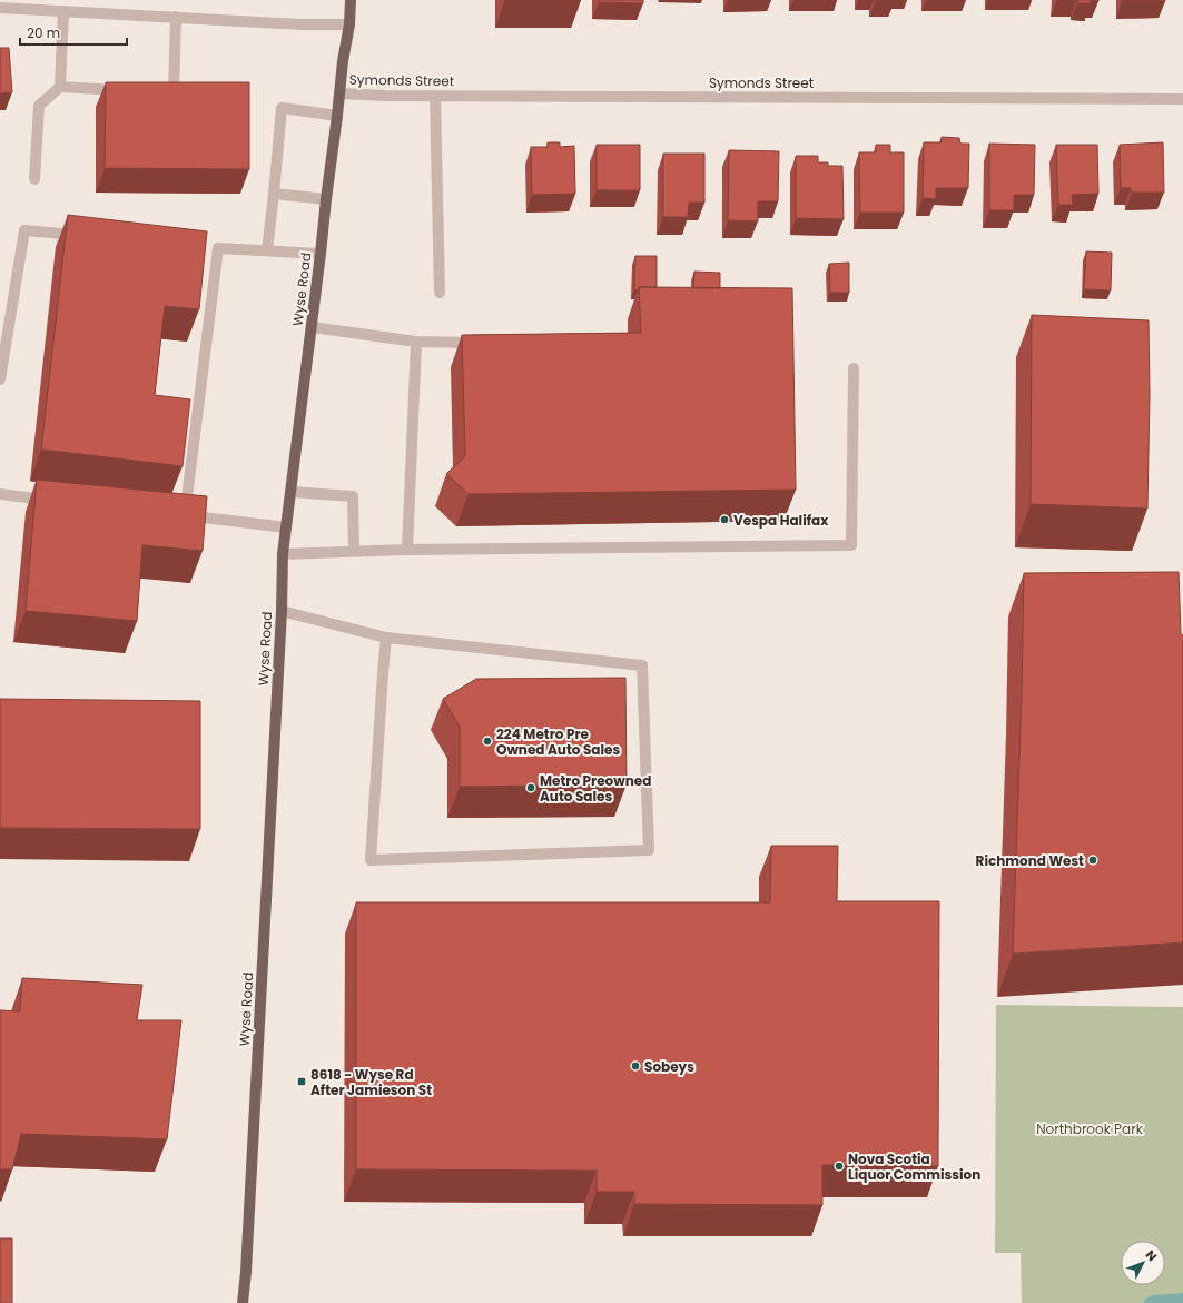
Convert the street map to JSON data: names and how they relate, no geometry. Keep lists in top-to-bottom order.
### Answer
{
  "streets": {
    "main road": ["Wyse Road"],
    "street": ["Symonds Street"]
  },
  "crossings": [
    ["Symonds Street", "Wyse Road"]
  ],
  "parks": ["Northbrook Park"],
  "places": {
    "other": [
      "Vespa Halifax",
      "224 Metro Pre Owned Auto Sales",
      "Metro Preowned Auto Sales",
      "Richmond West",
      "Sobeys",
      "Nova Scotia Liquor Commission"
    ],
    "transit": ["8618 - Wyse Rd After Jamieson St"]
  },
  "scale_bar": "20 m",
  "north": "top right"
}
